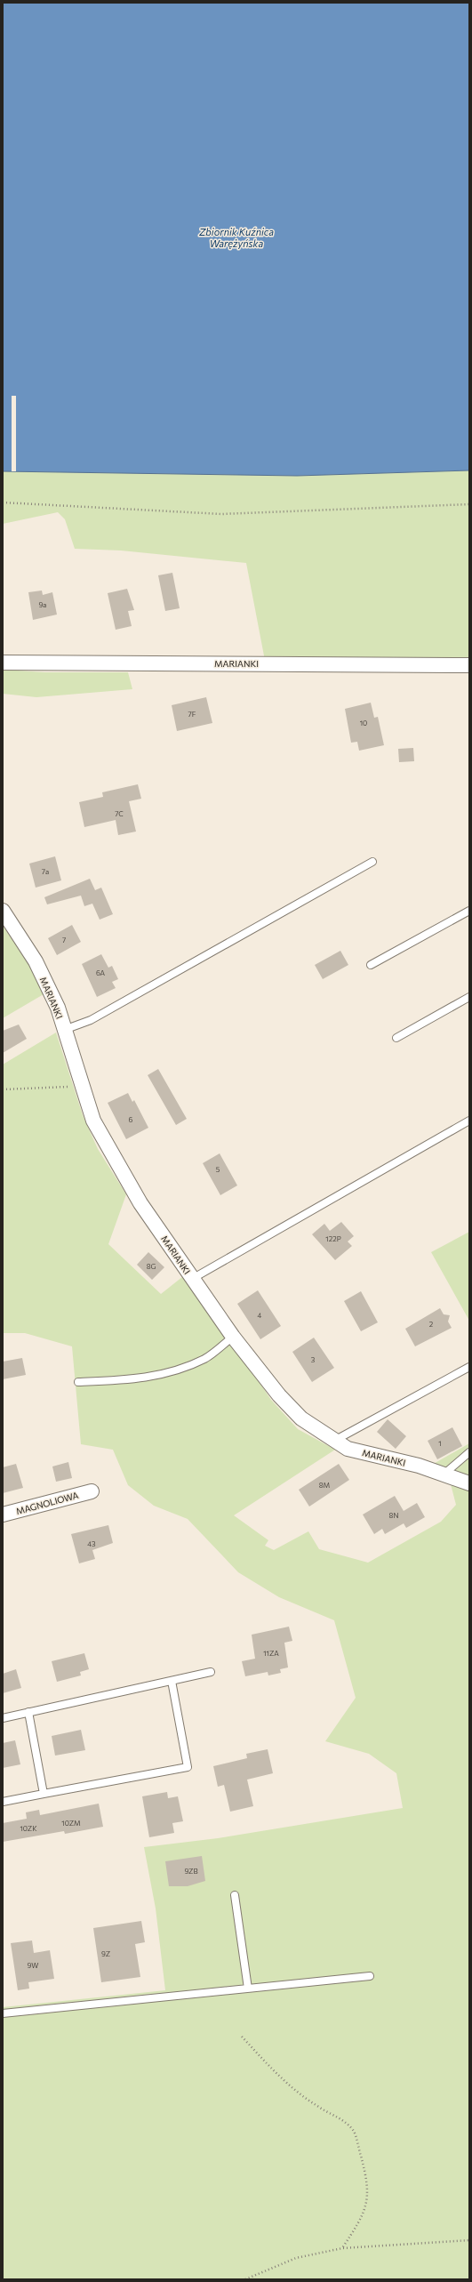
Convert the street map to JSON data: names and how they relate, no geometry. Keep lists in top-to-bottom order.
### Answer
{
  "streets": {
    "street": ["MARIANKI", "MAGNOLIOWA"]
  },
  "water": ["Zbiornik Kuźnica Warężyńska"],
  "house_numbers": [
    "9a",
    "7F",
    "10",
    "7C",
    "7a",
    "7",
    "6A",
    "6",
    "5",
    "122P",
    "8G",
    "4",
    "2",
    "3",
    "1",
    "8M",
    "8N",
    "43",
    "11ZA",
    "10ZM",
    "10ZK",
    "9ZB",
    "9Z",
    "9W"
  ]
}
